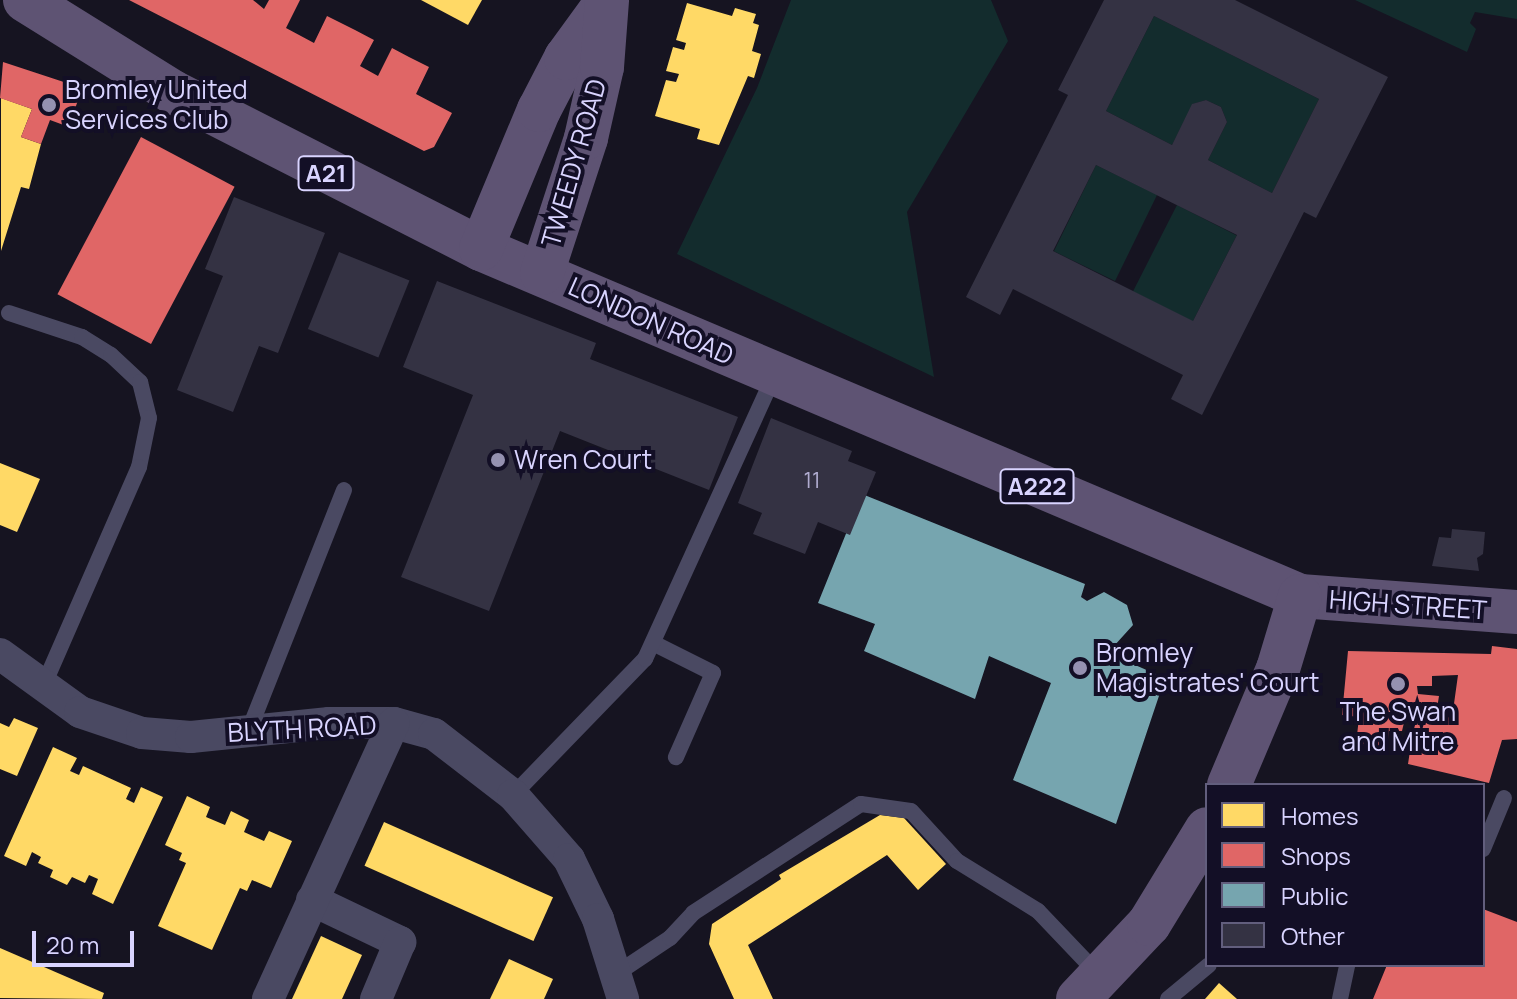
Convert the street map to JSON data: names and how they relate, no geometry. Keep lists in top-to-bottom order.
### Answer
{
  "streets": {
    "main road": [
      "TWEEDY ROAD",
      "A21",
      "LONDON ROAD",
      "A222",
      "HIGH STREET"
    ],
    "street": ["BLYTH ROAD"]
  },
  "crossings": [
    ["TWEEDY ROAD", "LONDON ROAD"],
    ["LONDON ROAD", "HIGH STREET"]
  ],
  "places": [
    "Bromley United Services Club",
    "Wren Court",
    "Bromley Magistrates' Court",
    "The Swan and Mitre"
  ],
  "house_numbers": ["11"],
  "legend": [
    "Homes",
    "Shops",
    "Public",
    "Other"
  ],
  "scale_bar": "20 m"
}
